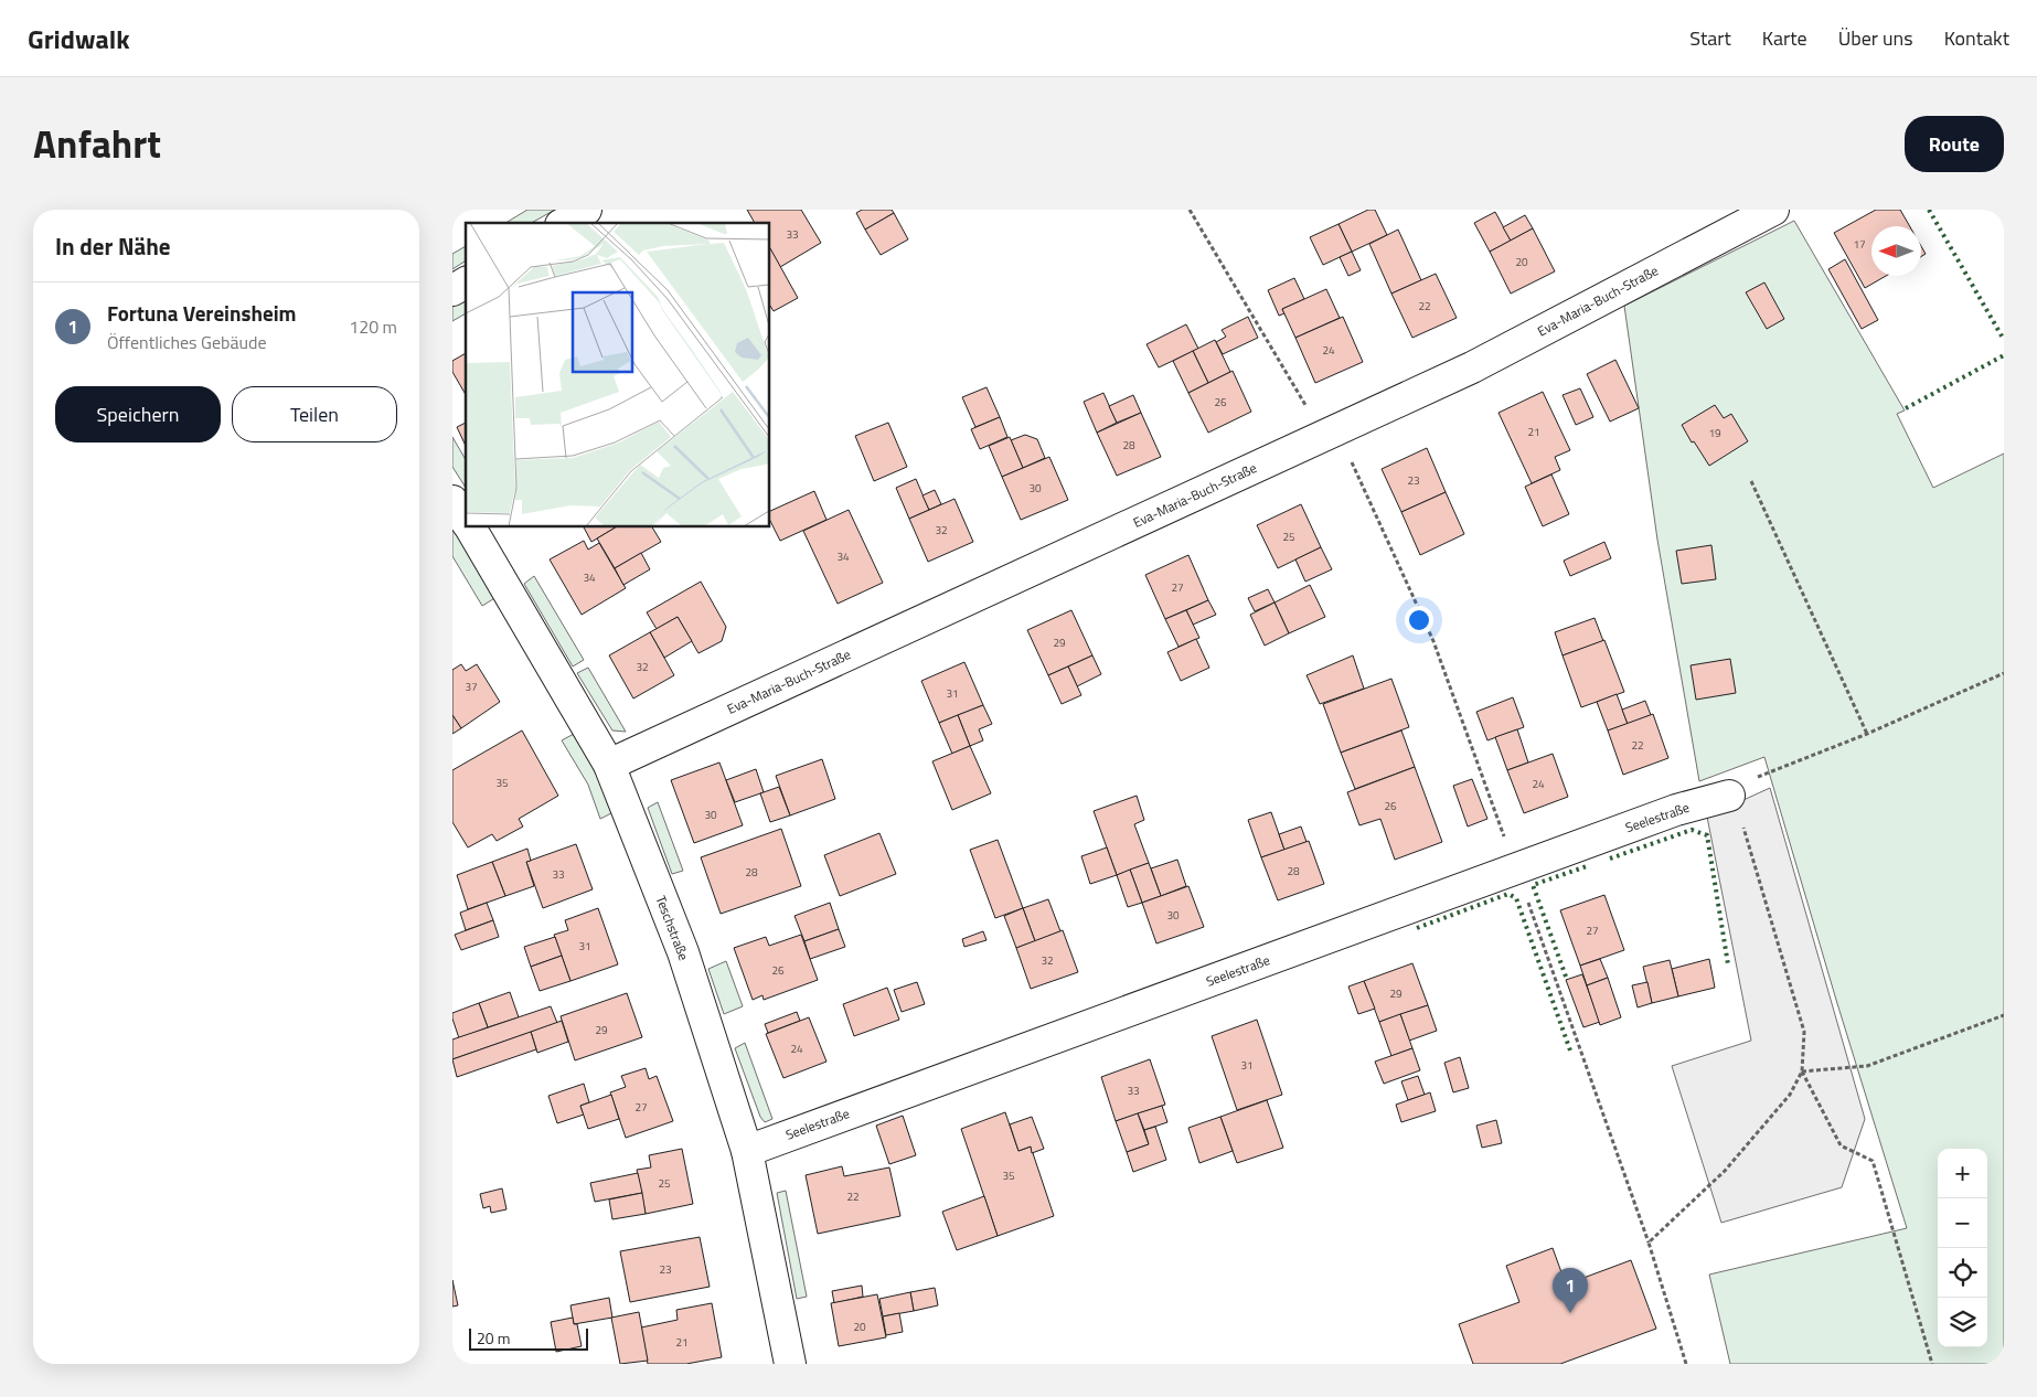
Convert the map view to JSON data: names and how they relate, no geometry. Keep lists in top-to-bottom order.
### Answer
{
  "streets": {
    "street": ["Eva-Maria-Buch-Straße", "Seelestraße", "Teschstraße"]
  },
  "crossings": [
    ["Eva-Maria-Buch-Straße", "Teschstraße"],
    ["Seelestraße", "Teschstraße"]
  ],
  "house_numbers": [
    "33",
    "17",
    "20",
    "22",
    "24",
    "26",
    "21",
    "19",
    "28",
    "23",
    "30",
    "32",
    "25",
    "34",
    "34",
    "27",
    "29",
    "32",
    "37",
    "31",
    "22",
    "35",
    "24",
    "26",
    "30",
    "28",
    "28",
    "33",
    "30",
    "27",
    "31",
    "32",
    "26",
    "29",
    "29",
    "24",
    "31",
    "33",
    "27",
    "35",
    "25",
    "22",
    "23",
    "20",
    "21"
  ],
  "scale_bar": "20 m",
  "north": "left",
  "page": {
    "header": "Gridwalk",
    "nav": [
      "Start",
      "Karte",
      "Über uns",
      "Kontakt"
    ],
    "title": "Anfahrt",
    "buttons": [
      "Route",
      ["Speichern", "Teilen"]
    ],
    "heading": "In der Nähe",
    "list": [
      {
        "mark": "1",
        "name": "Fortuna Vereinsheim",
        "note": "Öffentliches Gebäude",
        "value": "120 m"
      }
    ],
    "map_buttons": ["+", "−"],
    "pins": "1",
    "scale": "20 m"
  }
}
